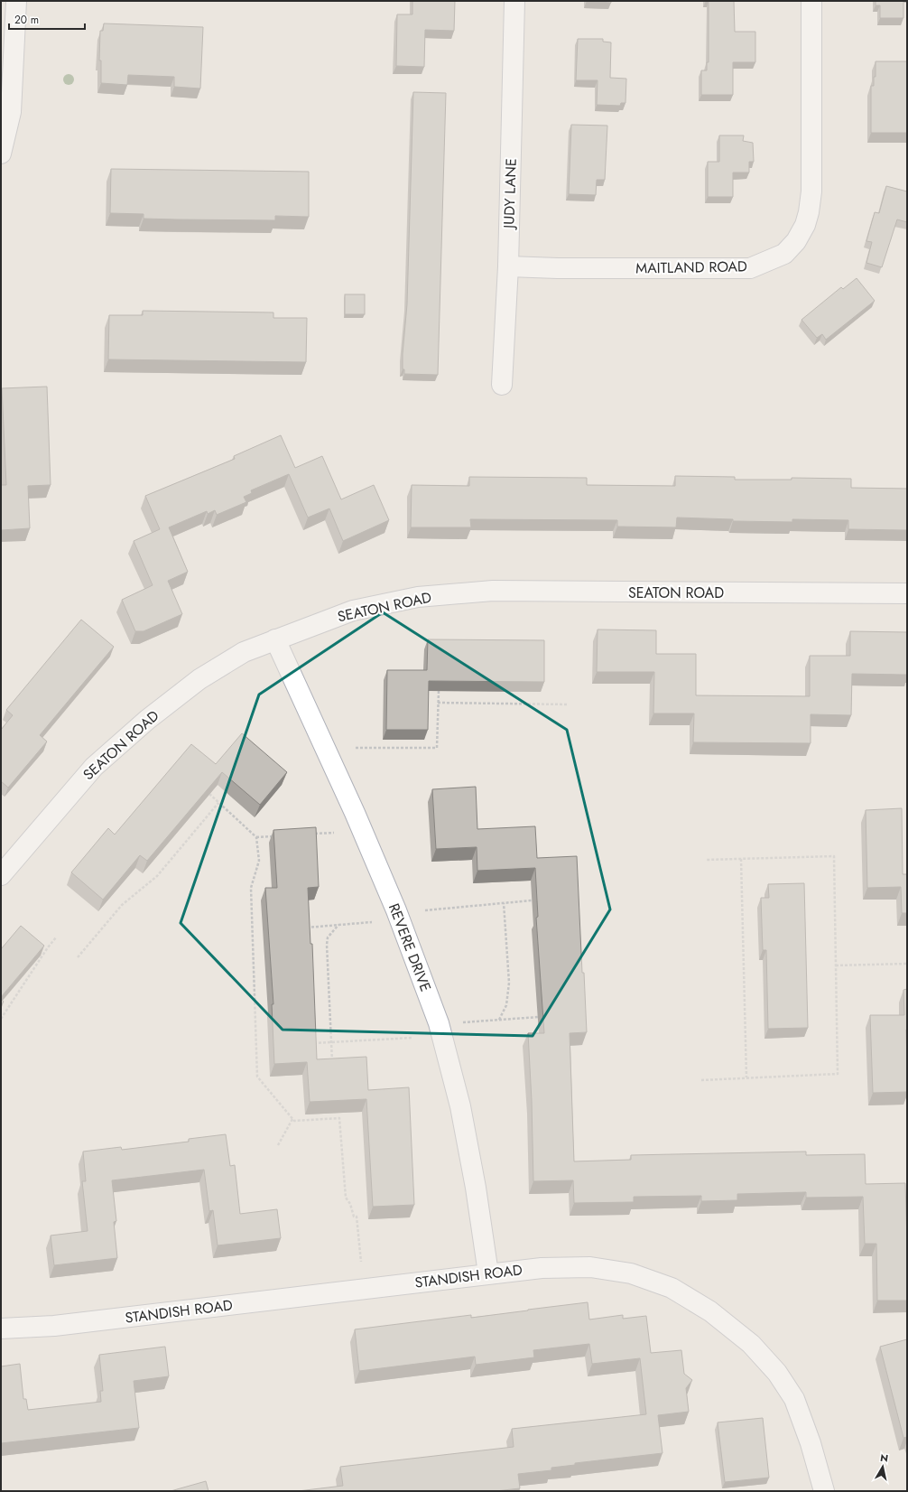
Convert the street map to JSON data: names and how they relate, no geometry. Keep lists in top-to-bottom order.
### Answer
{
  "streets": {
    "street": [
      "JUDY LANE",
      "MAITLAND ROAD",
      "SEATON ROAD",
      "REVERE DRIVE",
      "STANDISH ROAD"
    ]
  },
  "crossings": [
    ["JUDY LANE", "MAITLAND ROAD"],
    ["SEATON ROAD", "REVERE DRIVE"],
    ["REVERE DRIVE", "STANDISH ROAD"]
  ],
  "scale_bar": "20 m",
  "north": "top"
}
